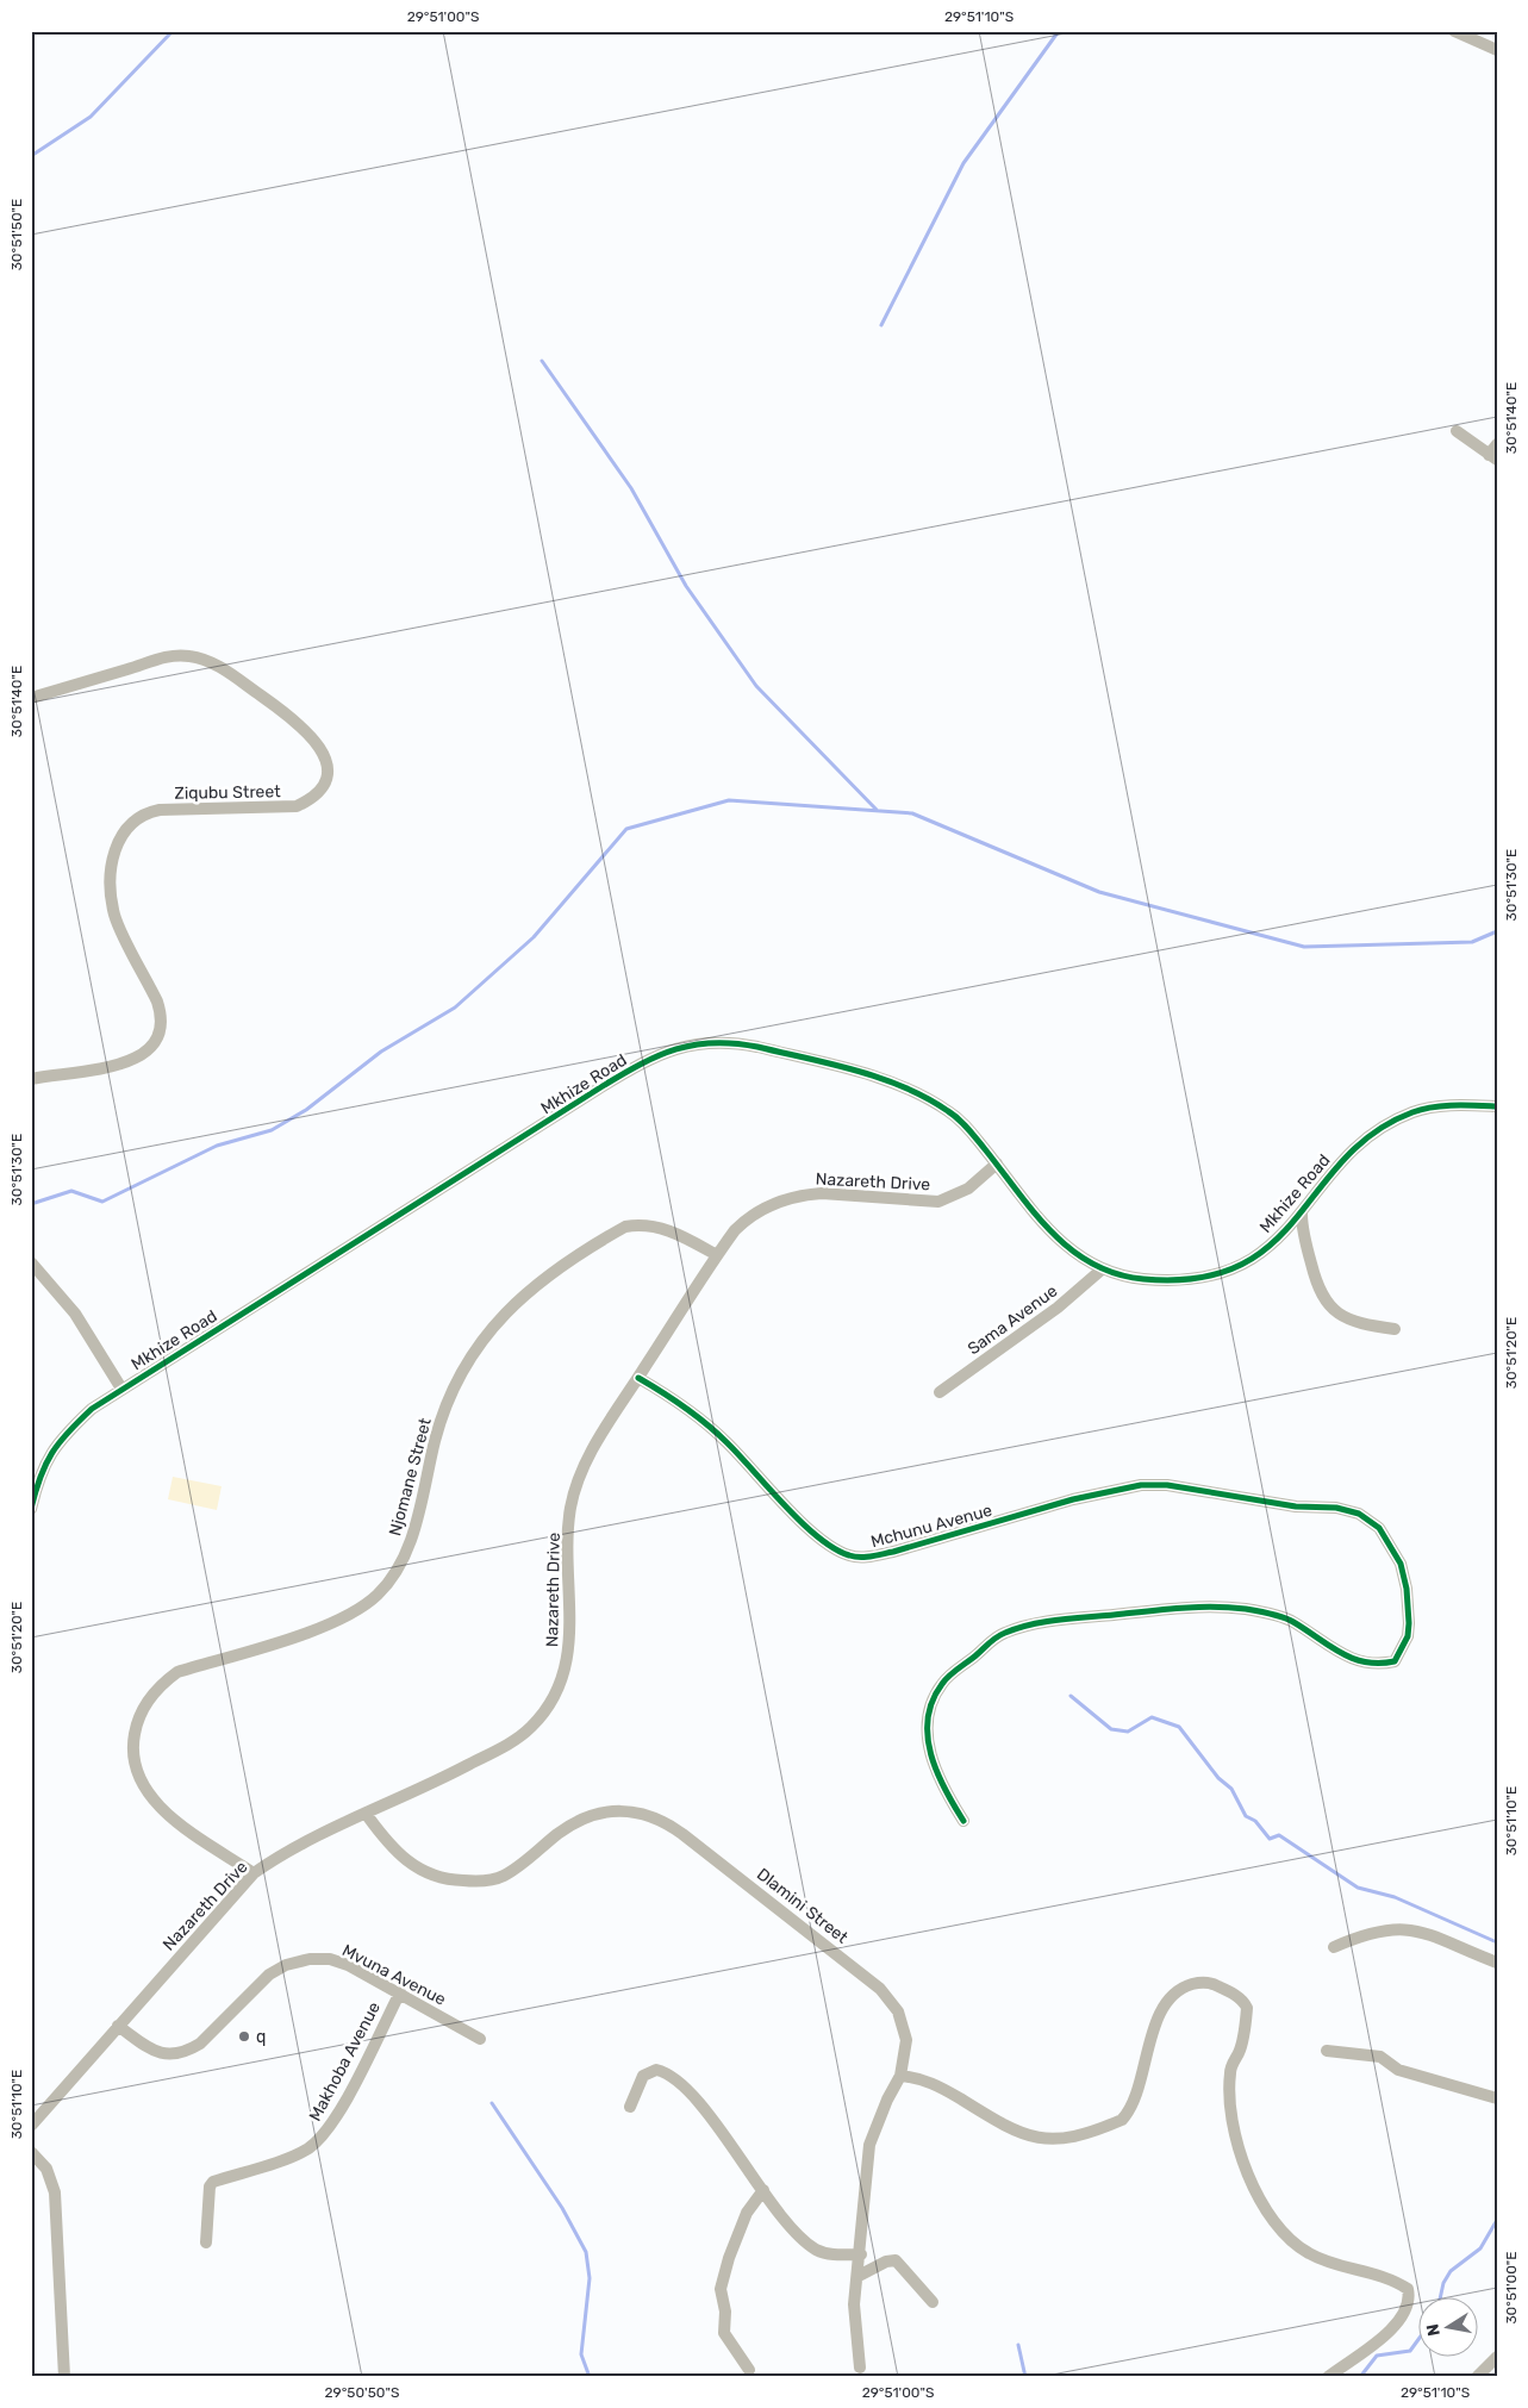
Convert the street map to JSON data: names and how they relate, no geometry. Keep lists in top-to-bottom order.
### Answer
{
  "streets": {
    "street": [
      "Ziqubu Street",
      "Mkhize Road",
      "Nazareth Drive",
      "Sama Avenue",
      "Njomane Street",
      "Mchunu Avenue",
      "Dlamini Street",
      "Mvuna Avenue",
      "Makhoba Avenue"
    ]
  },
  "crossings": [
    ["Mkhize Road", "Nazareth Drive"],
    ["Mkhize Road", "Sama Avenue"],
    ["Nazareth Drive", "Njomane Street"],
    ["Nazareth Drive", "Mchunu Avenue"],
    ["Nazareth Drive", "Dlamini Street"],
    ["Nazareth Drive", "Mvuna Avenue"],
    ["Mvuna Avenue", "Makhoba Avenue"]
  ],
  "places": ["q"],
  "north": "left",
  "coordinates": [
    "29°51'00\"S",
    "29°51'10\"S",
    "30°51'50\"E",
    "30°51'40\"E",
    "30°51'30\"E",
    "30°51'20\"E",
    "30°51'10\"E",
    "30°51'00\"E",
    "29°50'50\"S"
  ]
}
